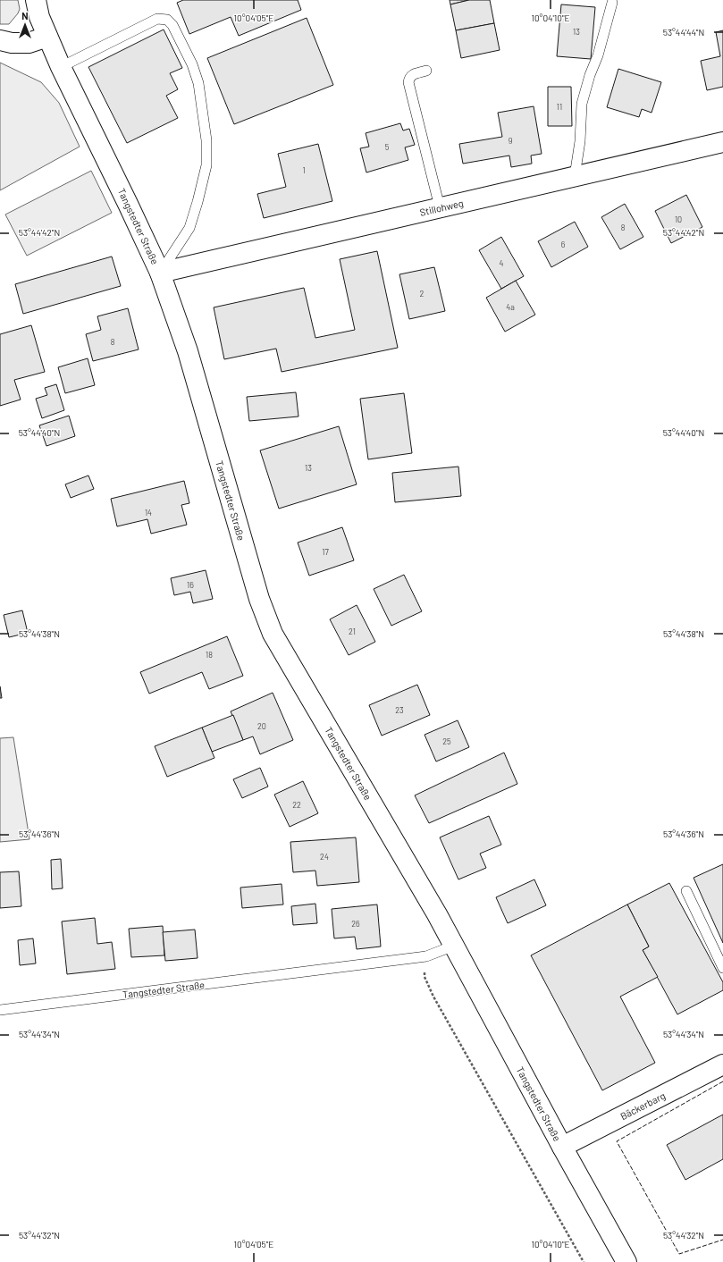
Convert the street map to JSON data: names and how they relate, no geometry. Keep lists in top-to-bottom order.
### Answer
{
  "streets": {
    "street": ["Stillohweg", "Tangstedter Straße", "Bäckerbarg"]
  },
  "crossings": [
    ["Stillohweg", "Tangstedter Straße"],
    ["Tangstedter Straße", "Bäckerbarg"]
  ],
  "house_numbers": [
    "13",
    "11",
    "9",
    "5",
    "1",
    "10",
    "8",
    "6",
    "4",
    "2",
    "4a",
    "8",
    "13",
    "14",
    "17",
    "16",
    "21",
    "18",
    "23",
    "20",
    "25",
    "22",
    "24",
    "26"
  ],
  "north": "top",
  "coordinates": [
    "10°04'05\"E",
    "10°04'10\"E",
    "53°44'44\"N",
    "53°44'42\"N",
    "53°44'40\"N",
    "53°44'38\"N",
    "53°44'36\"N",
    "53°44'34\"N",
    "53°44'32\"N"
  ]
}
